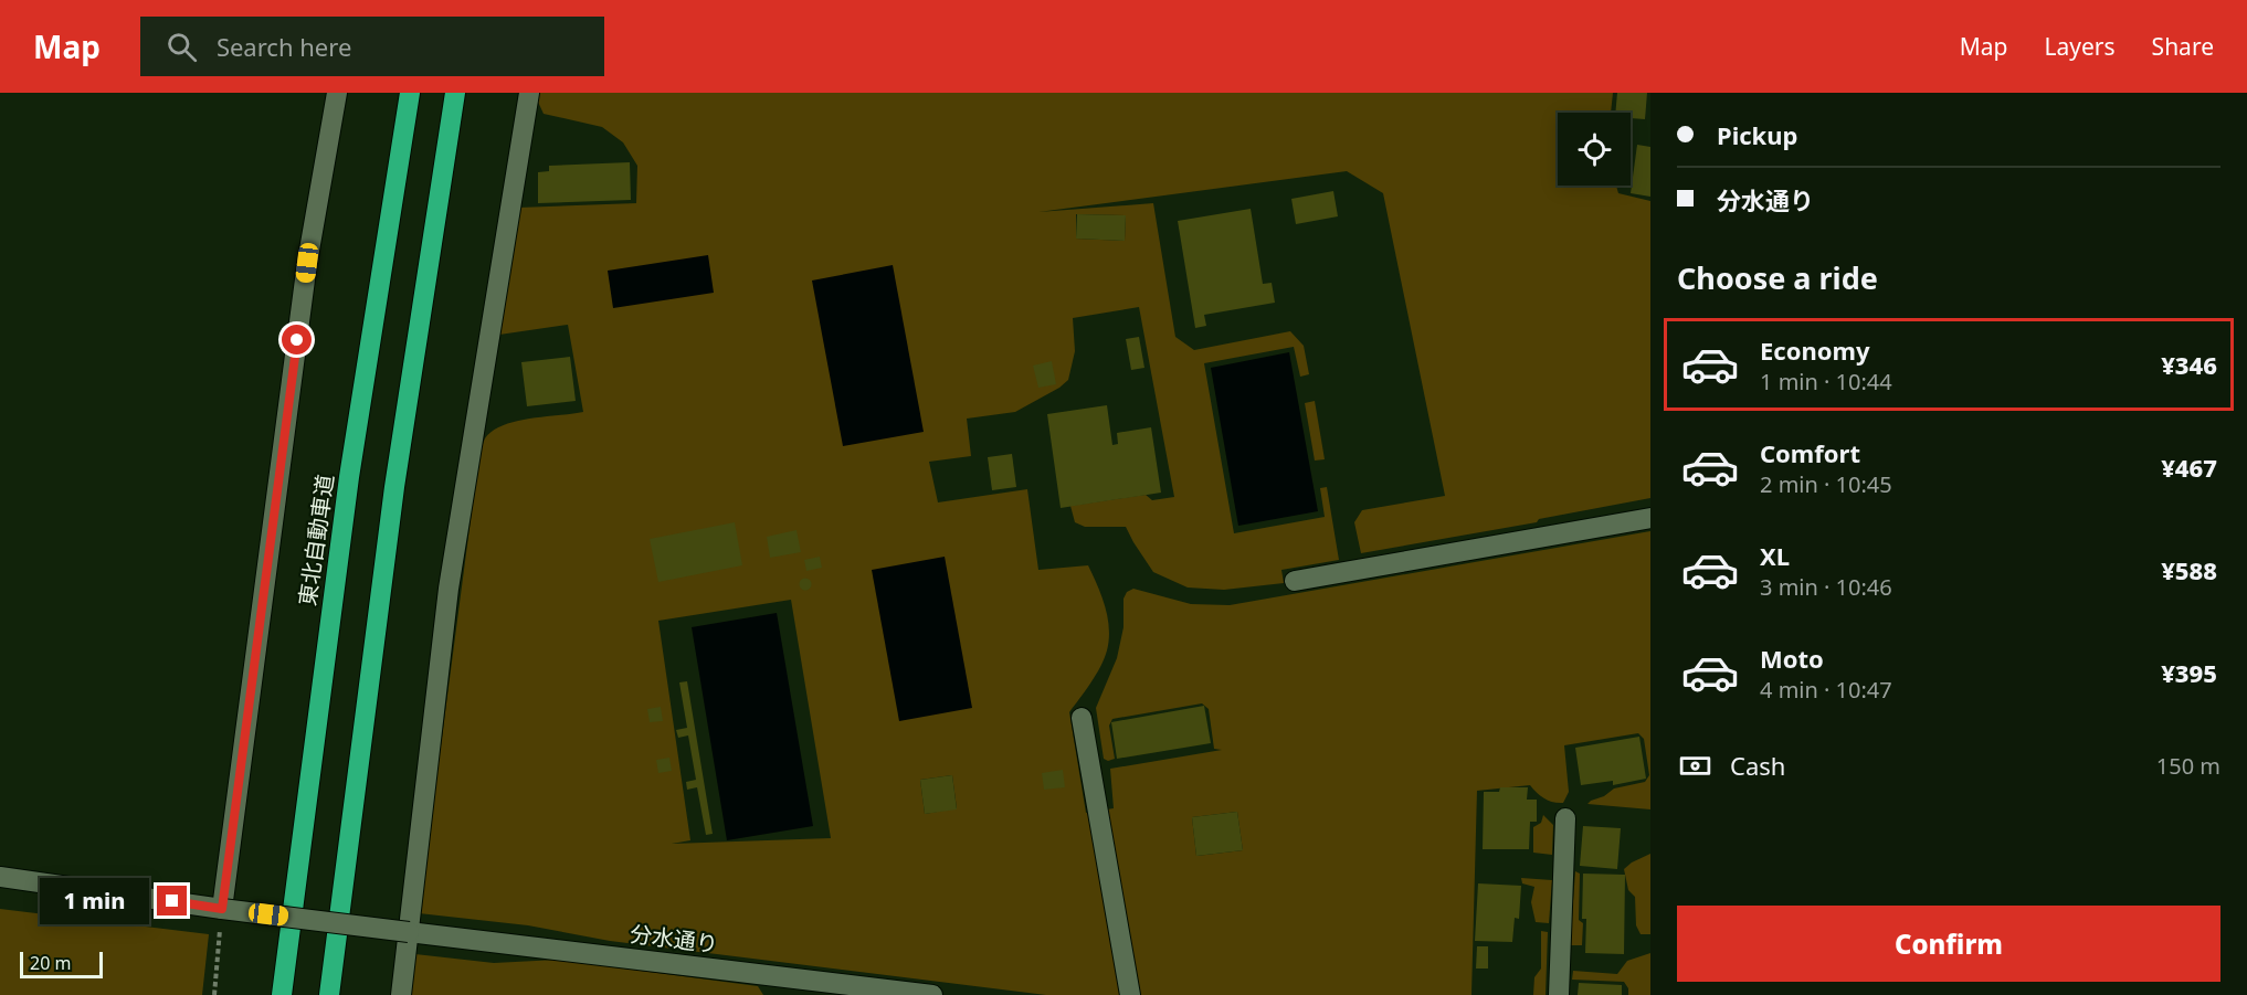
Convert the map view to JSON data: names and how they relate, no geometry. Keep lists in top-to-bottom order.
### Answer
{
  "streets": {
    "highway": ["東北自動車道"],
    "street": ["分水通り"]
  },
  "scale_bar": "20 m",
  "page": {
    "header": "Map",
    "search": "Search here",
    "nav": ["Map", "Layers", "Share"],
    "banner": ["Pickup", "分水通り"],
    "heading": "Choose a ride",
    "list": [
      {
        "name": "Economy",
        "note": "1 min · 10:44",
        "value": "¥346"
      },
      {
        "name": "Comfort",
        "note": "2 min · 10:45",
        "value": "¥467"
      },
      {
        "name": "XL",
        "note": "3 min · 10:46",
        "value": "¥588"
      },
      {
        "name": "Moto",
        "note": "4 min · 10:47",
        "value": "¥395"
      }
    ],
    "pay": ["Cash", "150 m"],
    "bubble": "1 min",
    "buttons": "Confirm",
    "scale": "20 m"
  }
}
